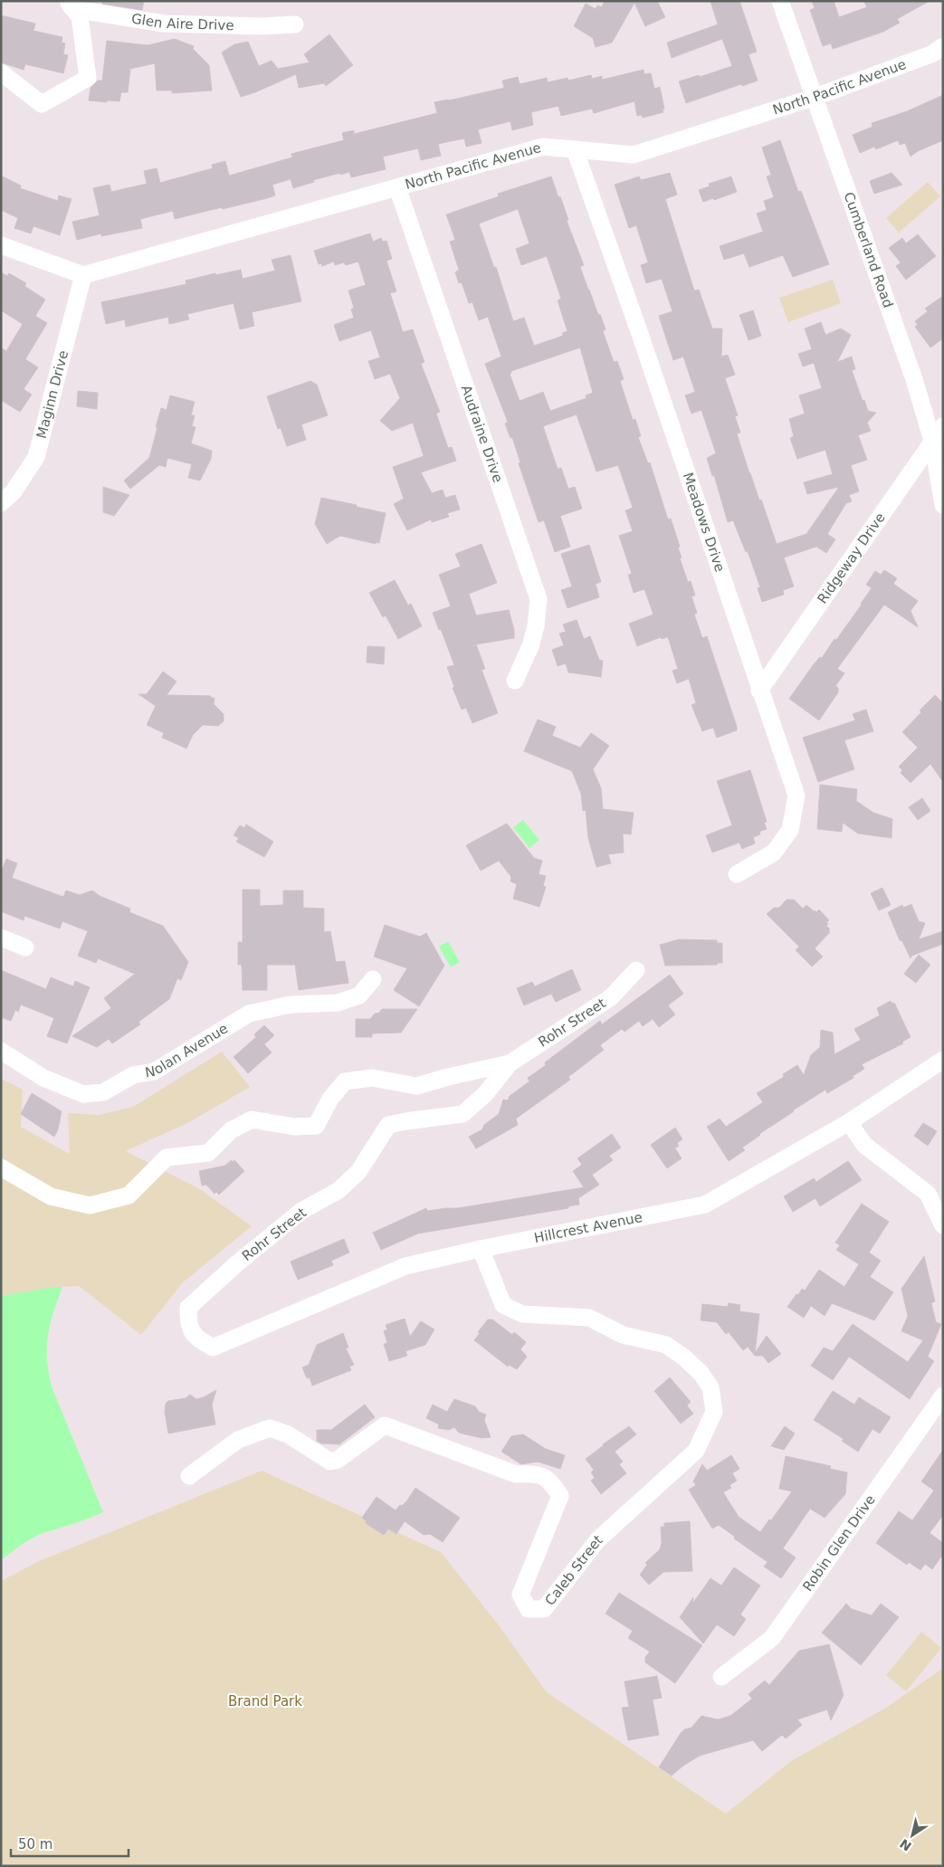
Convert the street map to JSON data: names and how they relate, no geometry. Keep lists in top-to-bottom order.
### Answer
{
  "streets": {
    "street": [
      "Glen Aire Drive",
      "North Pacific Avenue",
      "Cumberland Road",
      "Maginn Drive",
      "Audraine Drive",
      "Meadows Drive",
      "Ridgeway Drive",
      "Rohr Street",
      "Nolan Avenue",
      "Hillcrest Avenue",
      "Robin Glen Drive",
      "Caleb Street"
    ]
  },
  "crossings": [
    ["North Pacific Avenue", "Cumberland Road"],
    ["North Pacific Avenue", "Maginn Drive"],
    ["North Pacific Avenue", "Audraine Drive"],
    ["North Pacific Avenue", "Meadows Drive"],
    ["Cumberland Road", "Ridgeway Drive"],
    ["Meadows Drive", "Ridgeway Drive"],
    ["Rohr Street", "Hillcrest Avenue"],
    ["Hillcrest Avenue", "Caleb Street"]
  ],
  "parks": ["Brand Park"],
  "scale_bar": "50 m",
  "north": "bottom left"
}
